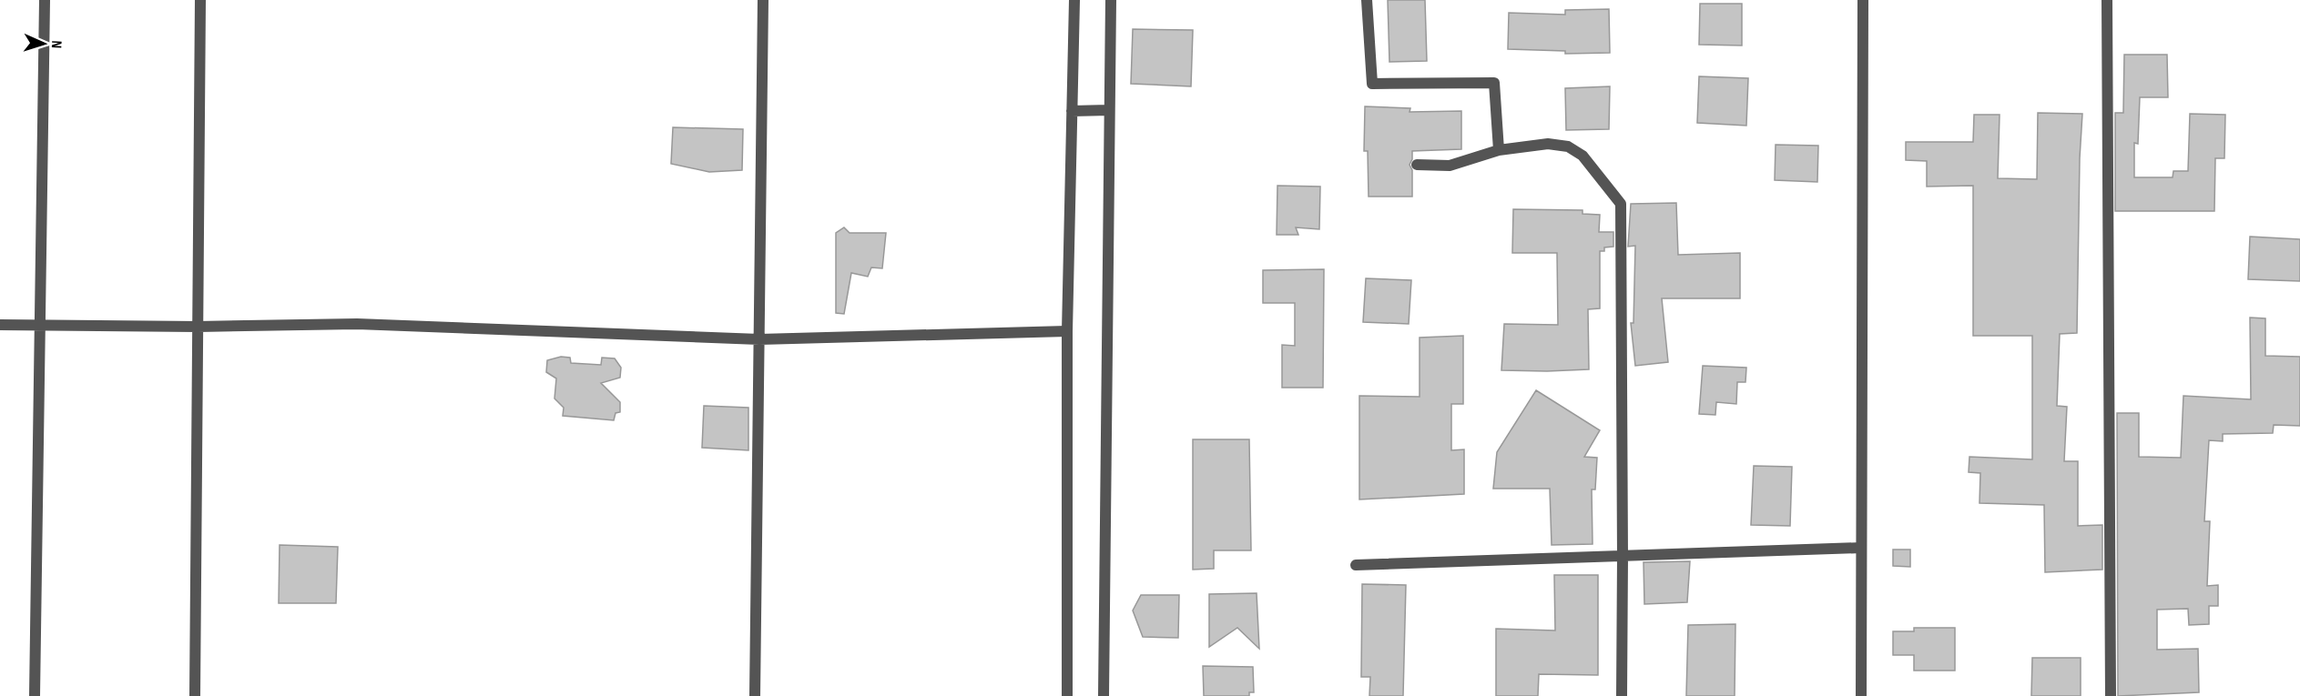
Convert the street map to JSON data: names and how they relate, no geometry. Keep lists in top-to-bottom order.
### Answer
{
  "north": "right"
}
